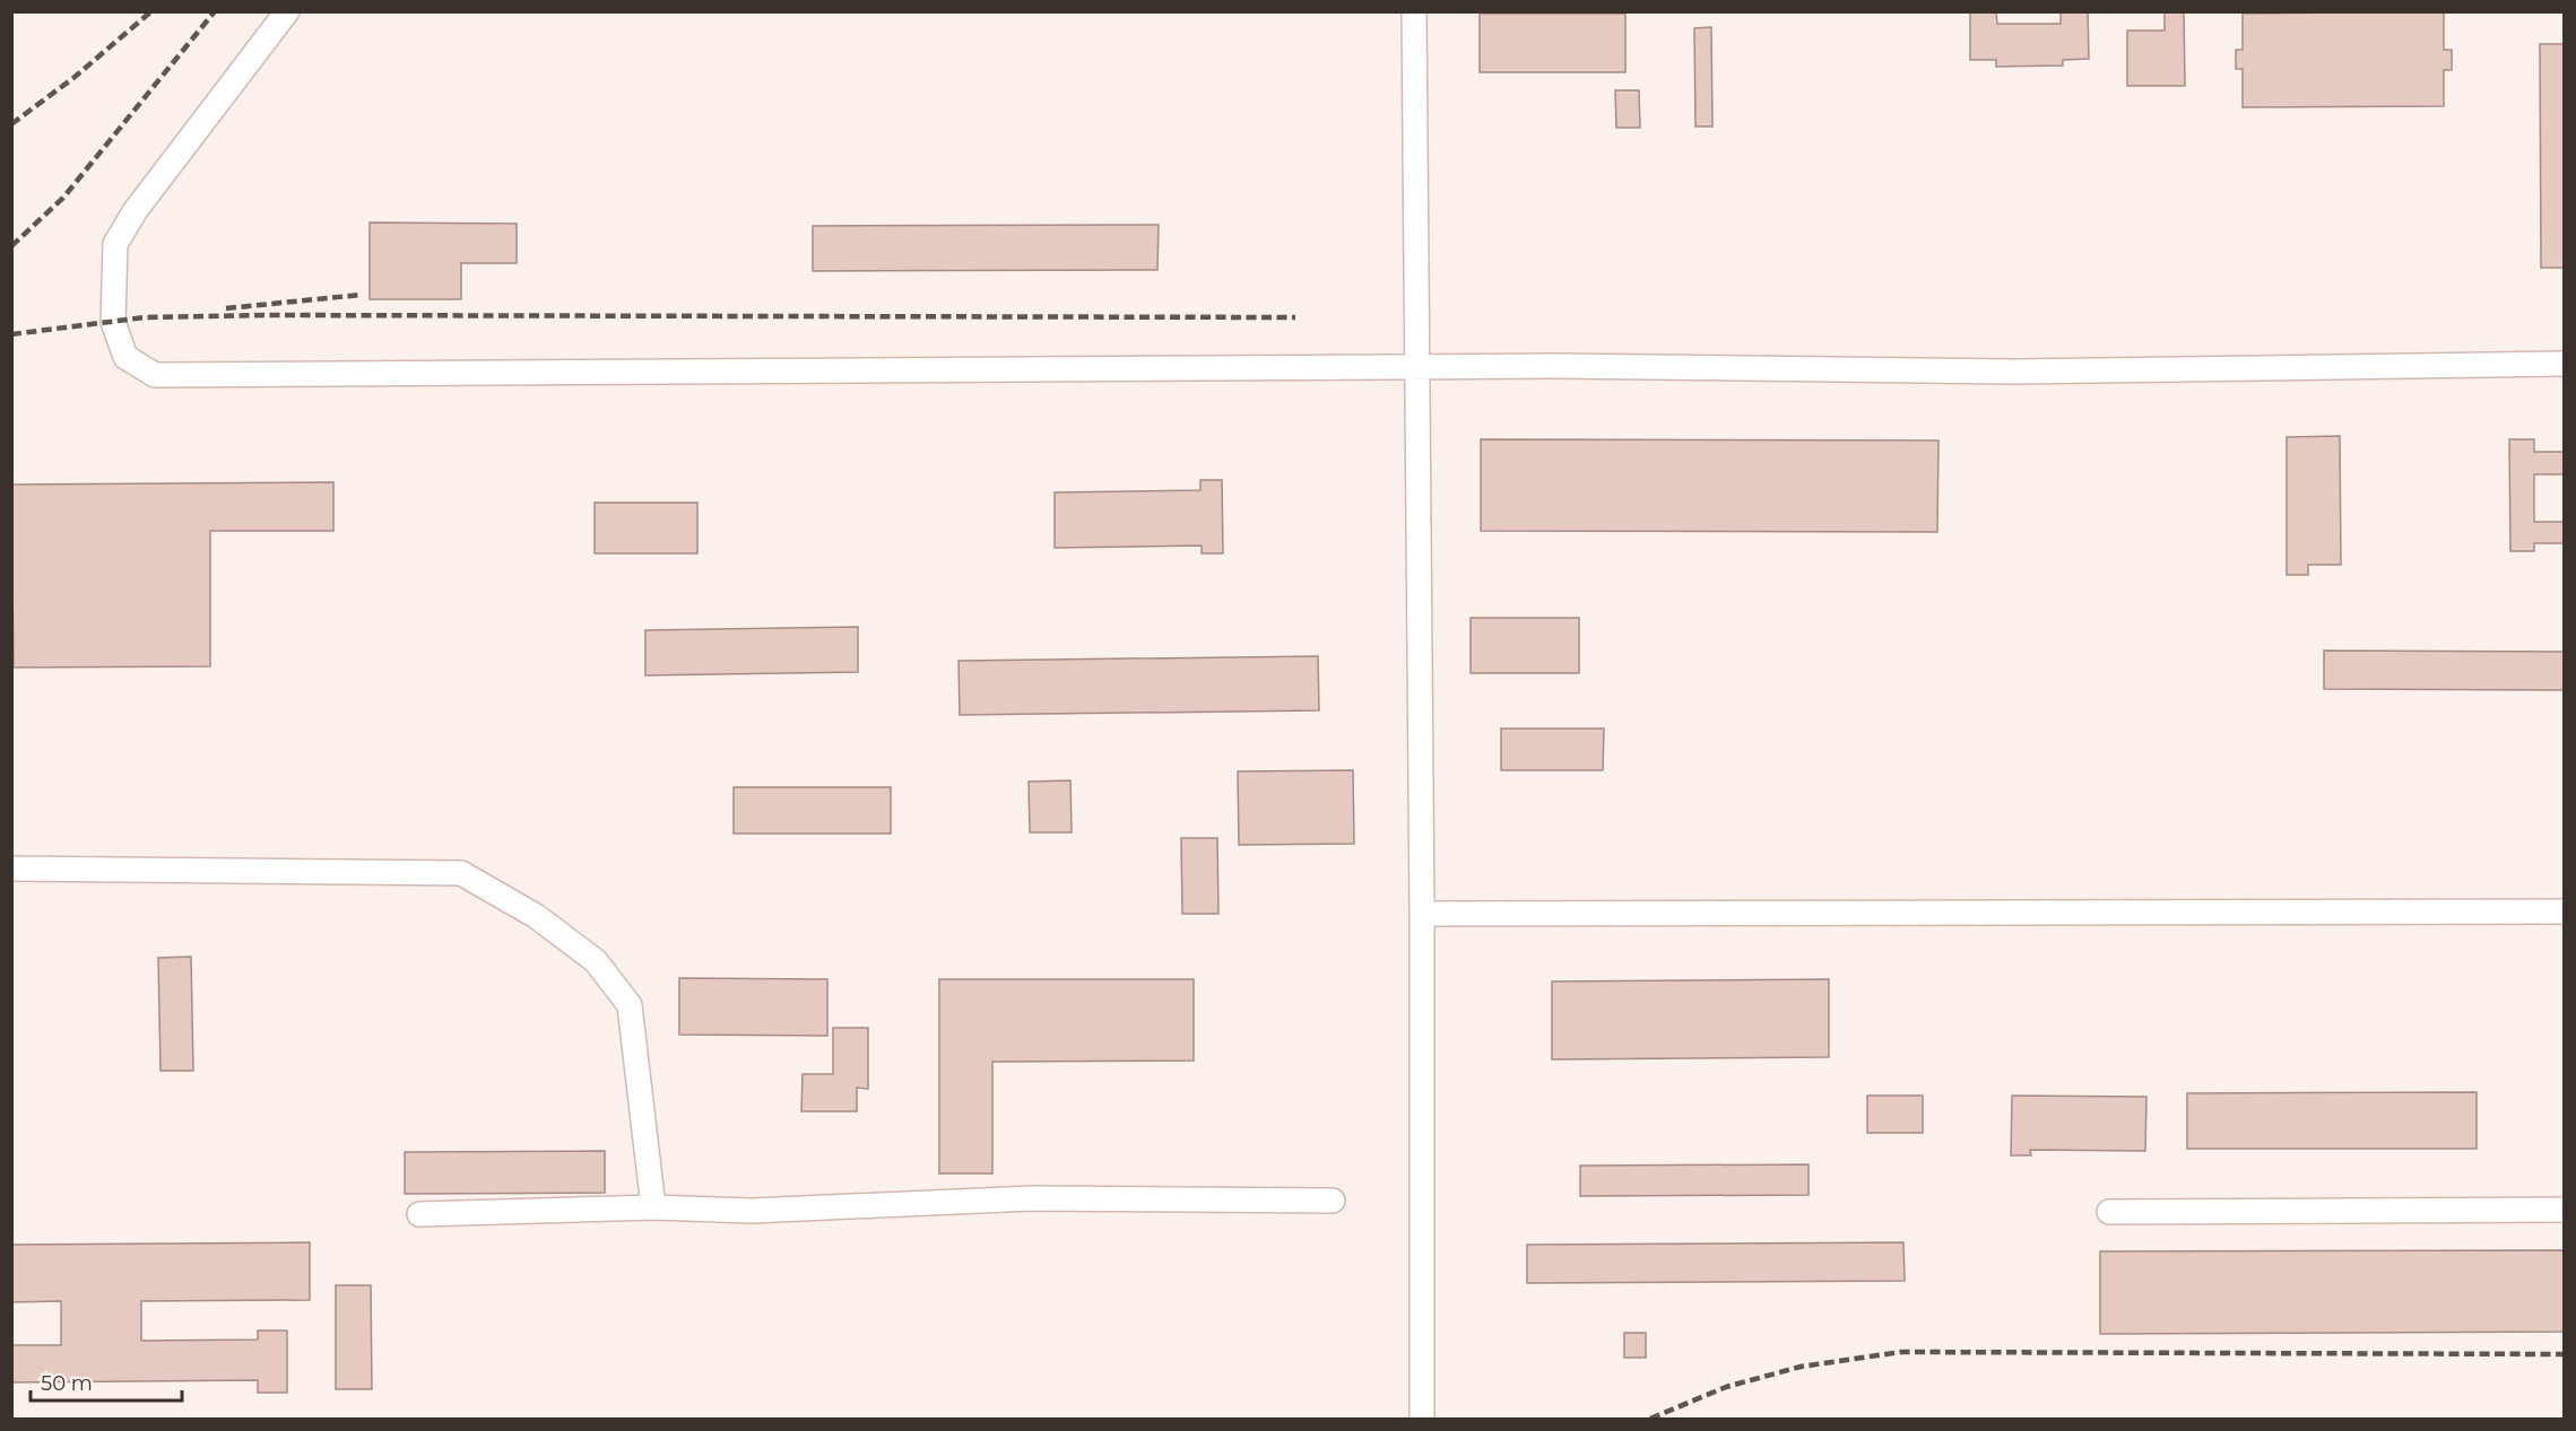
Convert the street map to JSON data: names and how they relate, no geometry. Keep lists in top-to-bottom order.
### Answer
{
  "scale_bar": "50 m"
}
